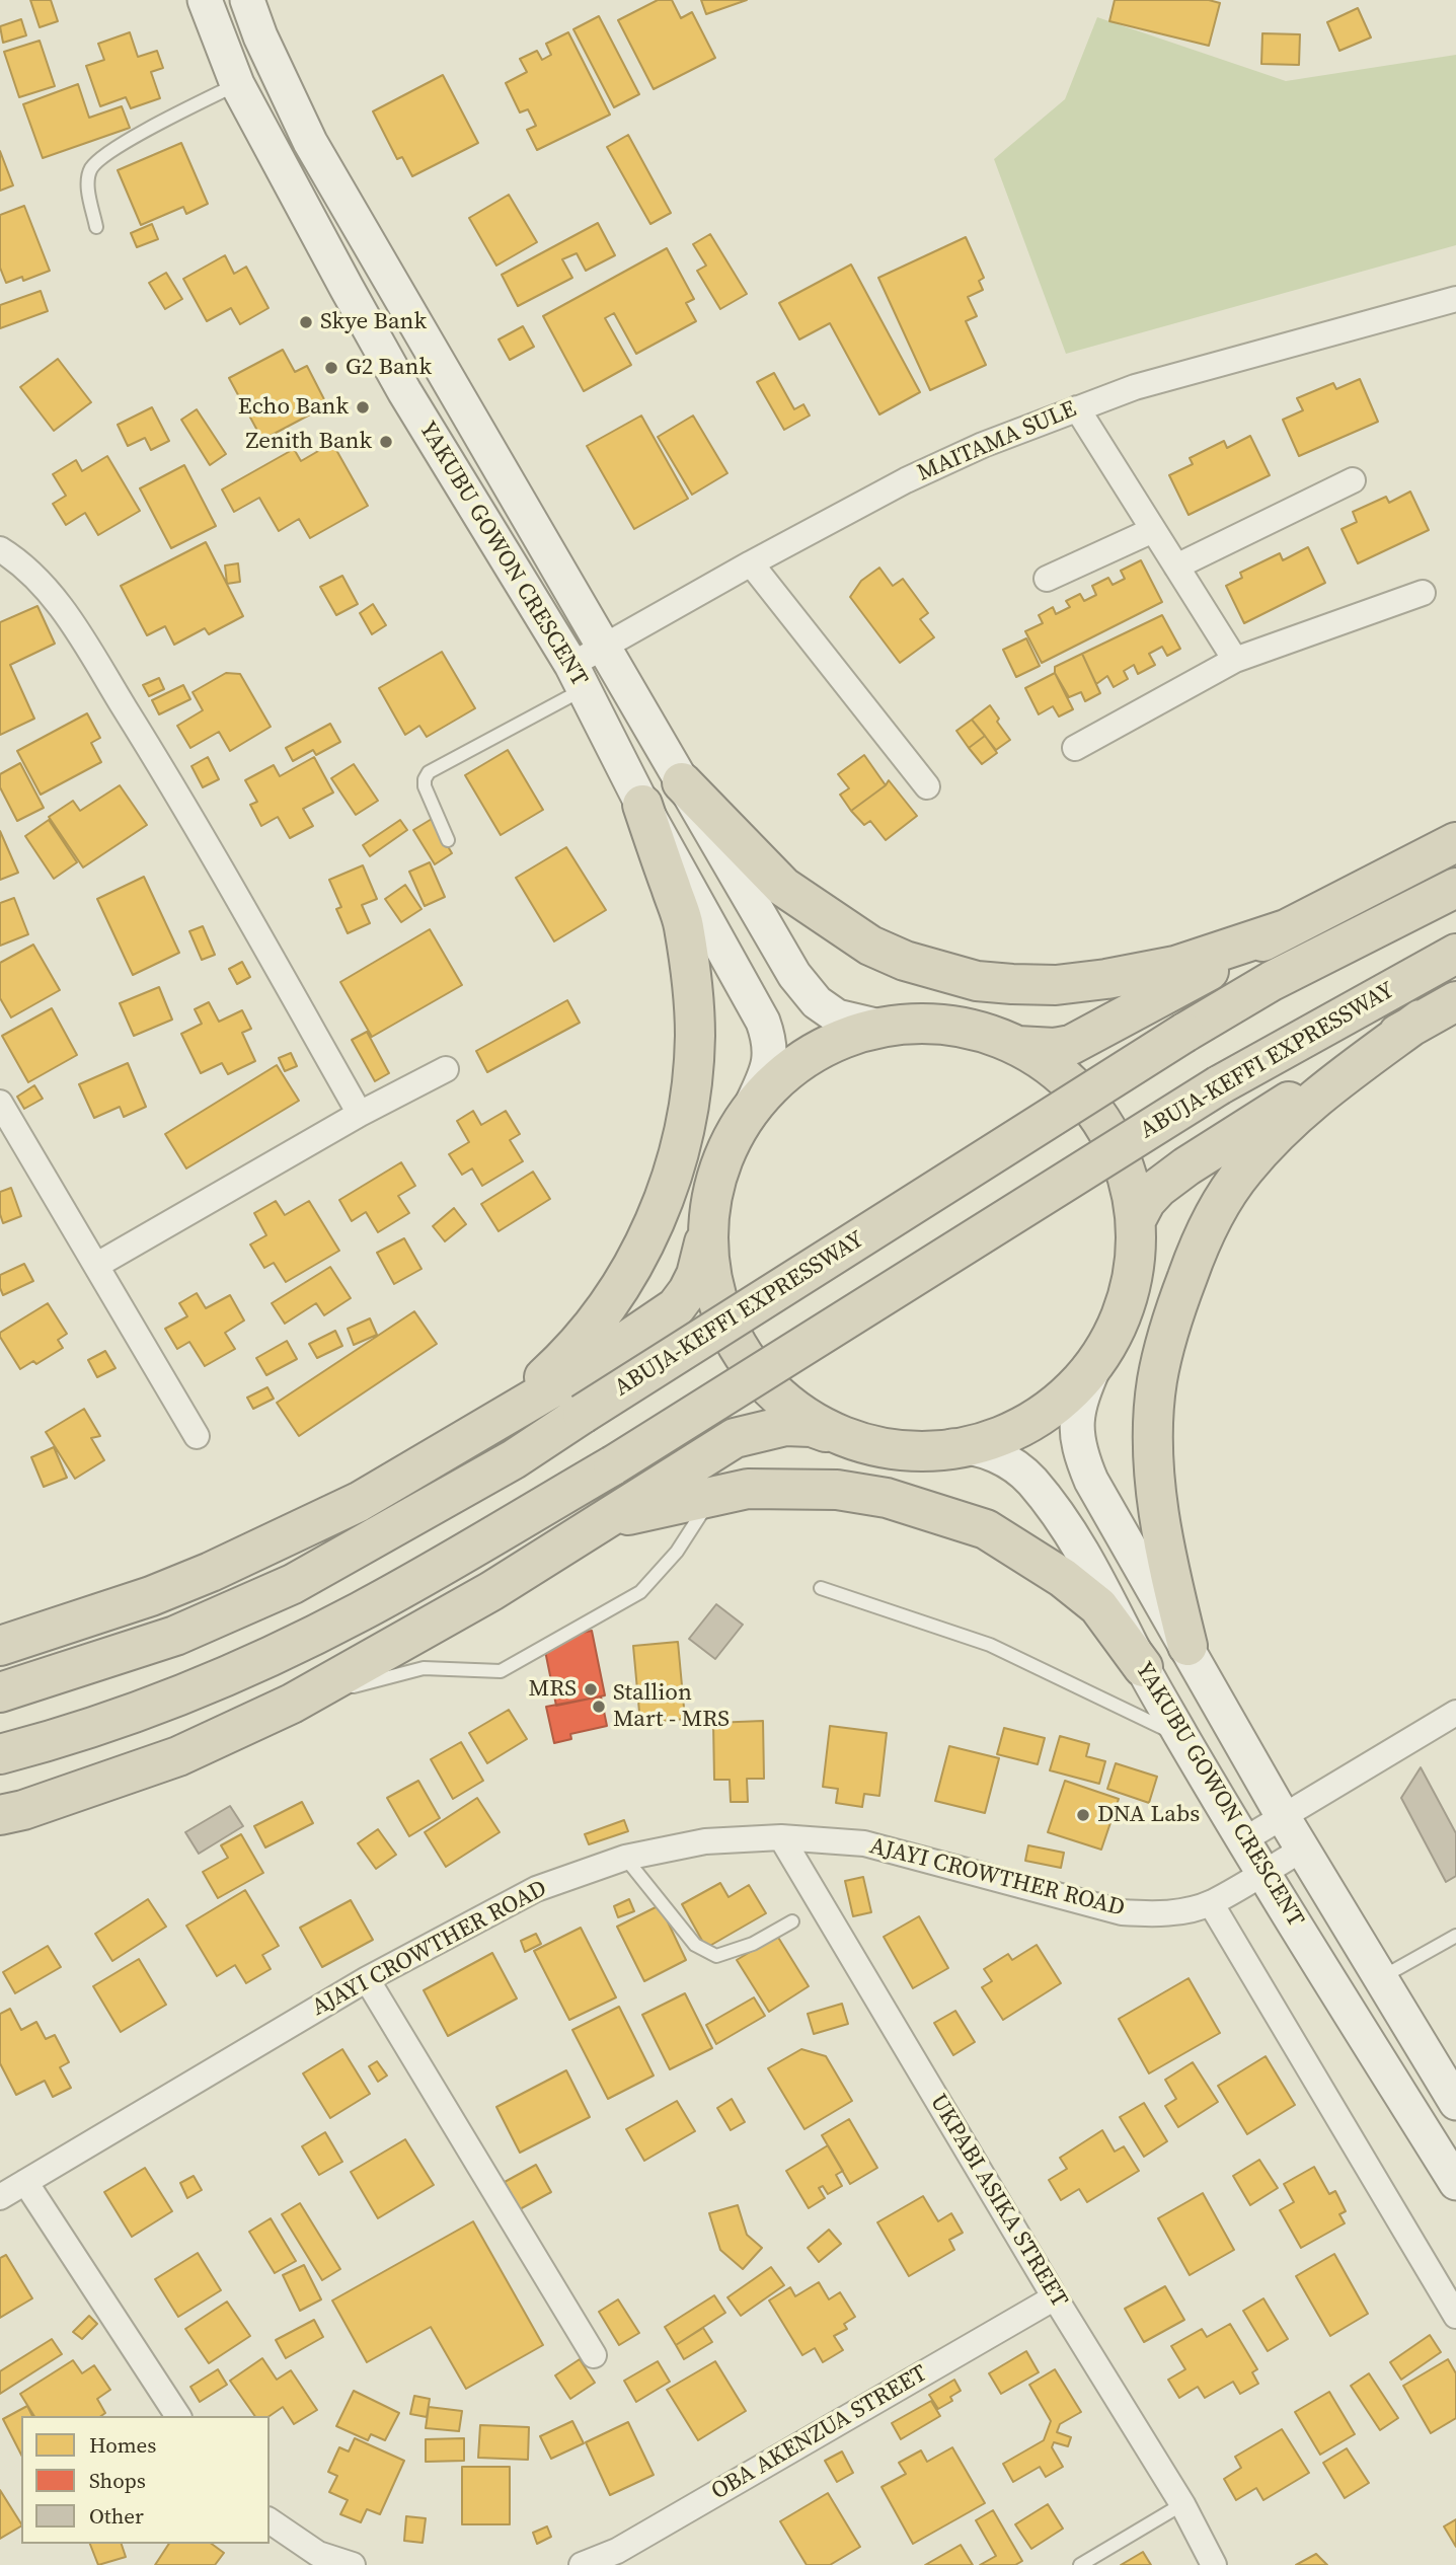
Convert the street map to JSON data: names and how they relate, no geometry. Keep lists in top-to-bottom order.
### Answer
{
  "streets": {
    "highway": ["ABUJA-KEFFI EXPRESSWAY"],
    "main road": ["YAKUBU GOWON CRESCENT"],
    "street": [
      "MAITAMA SULE",
      "AJAYI CROWTHER ROAD",
      "UKPABI ASIKA STREET",
      "OBA AKENZUA STREET"
    ]
  },
  "crossings": [
    ["MAITAMA SULE", "YAKUBU GOWON CRESCENT"],
    ["YAKUBU GOWON CRESCENT", "AJAYI CROWTHER ROAD"],
    ["AJAYI CROWTHER ROAD", "UKPABI ASIKA STREET"],
    ["UKPABI ASIKA STREET", "OBA AKENZUA STREET"]
  ],
  "places": [
    "Skye Bank",
    "G2 Bank",
    "Echo Bank",
    "Zenith Bank",
    "MRS",
    "Stallion Mart - MRS",
    "DNA Labs"
  ],
  "legend": ["Homes", "Shops", "Other"]
}
